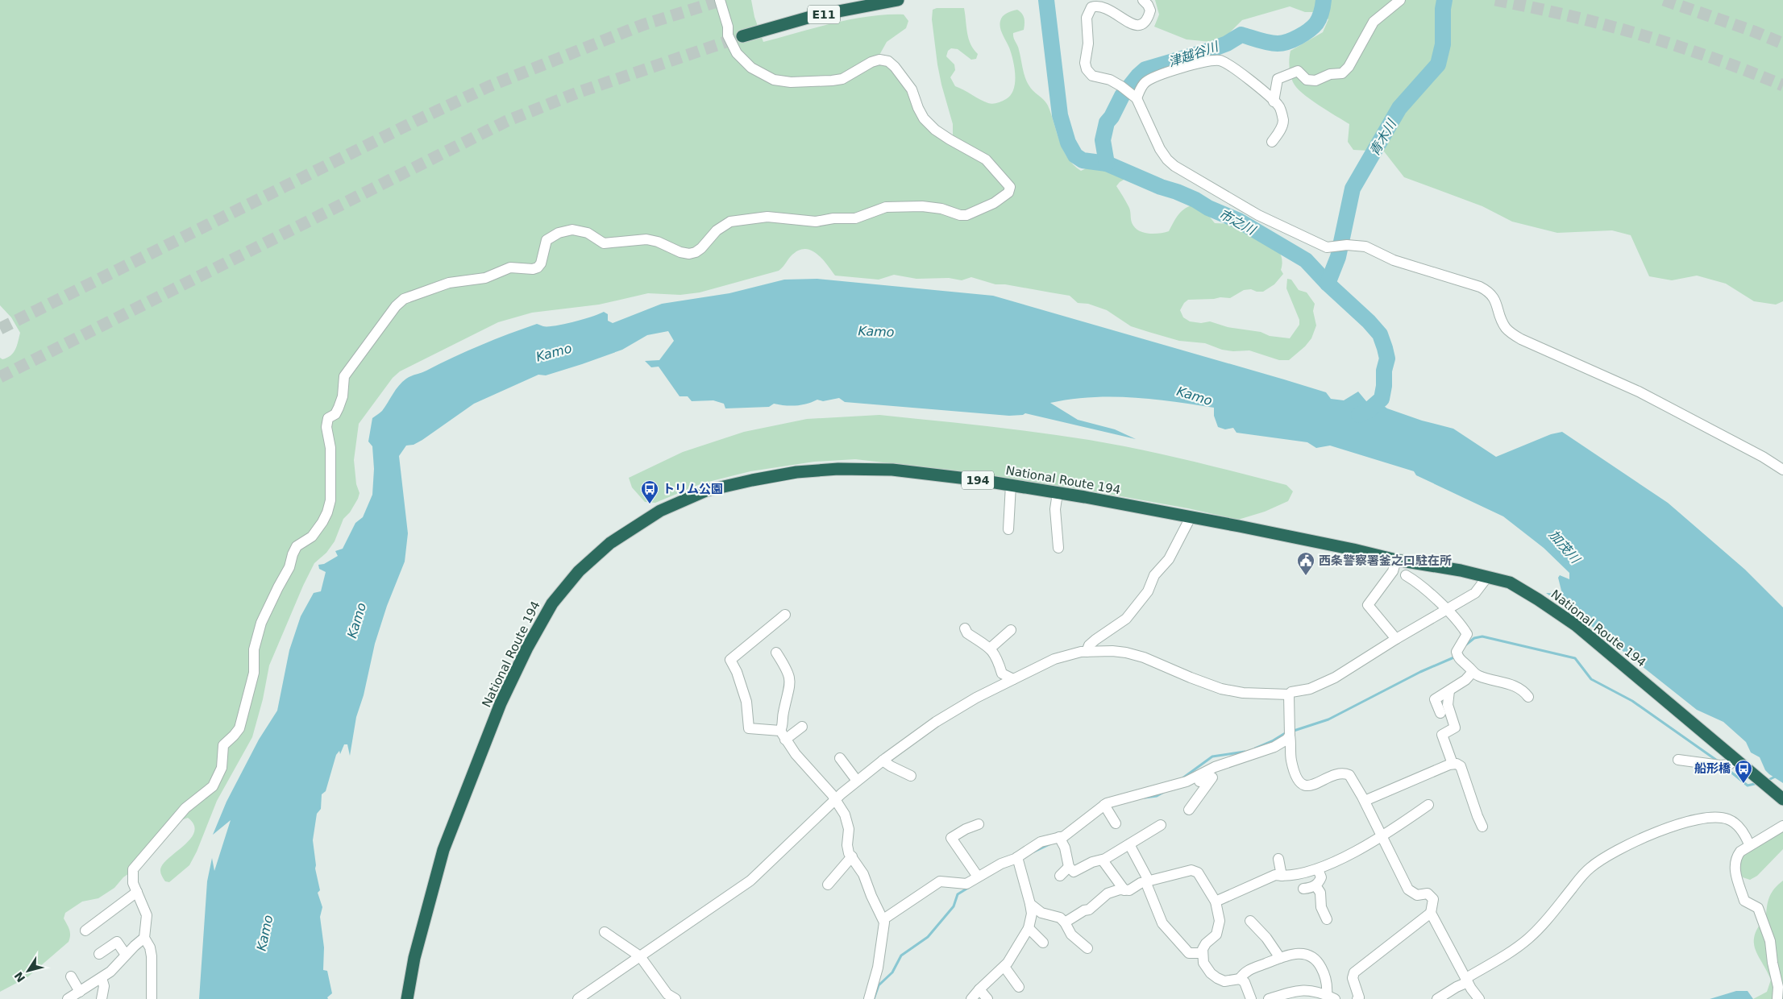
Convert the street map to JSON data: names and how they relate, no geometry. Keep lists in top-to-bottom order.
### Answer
{
  "streets": {
    "highway": ["E11", "194", "National Route 194"]
  },
  "water": [
    "津越谷川",
    "青木川",
    "市之川",
    "Kamo",
    "加茂川"
  ],
  "places": {
    "bus stop": ["トリム公園", "船形橋"],
    "public building": ["西条警察署釜之口駐在所"]
  },
  "north": "bottom left"
}
